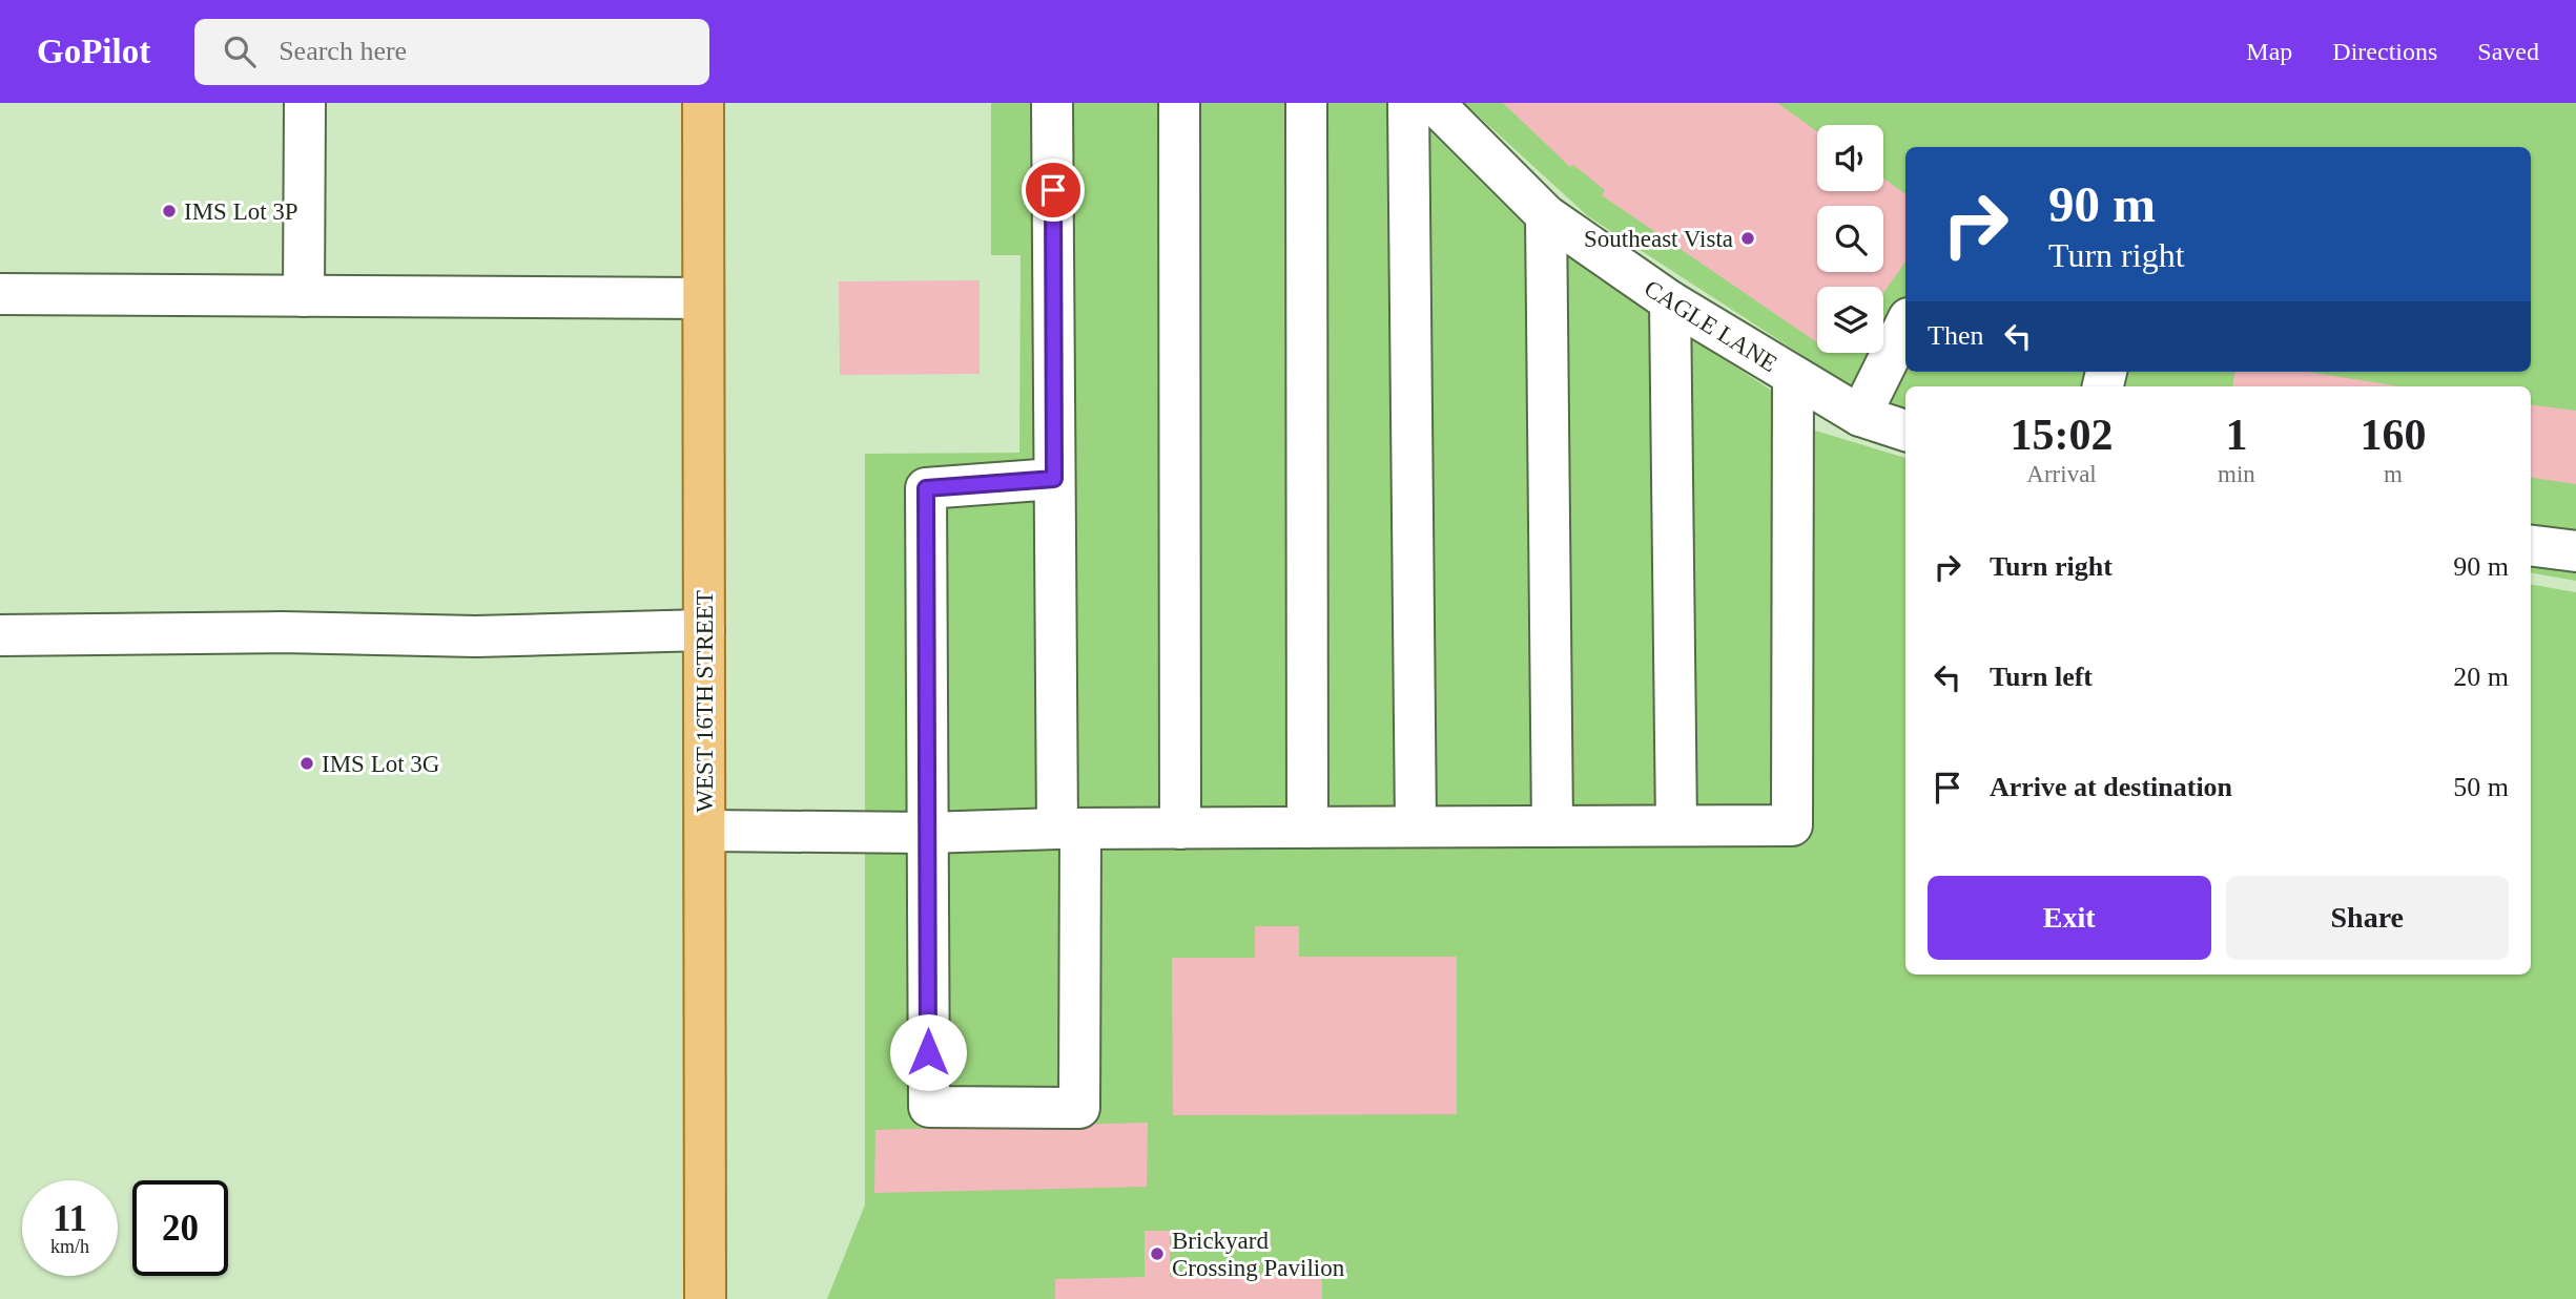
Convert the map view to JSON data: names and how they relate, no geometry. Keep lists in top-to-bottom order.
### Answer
{
  "streets": {
    "main road": ["WEST 16TH STREET"],
    "lane": ["CAGLE LANE"]
  },
  "places": [
    "IMS Lot 3P",
    "Southeast Vista",
    "IMS Lot 3G",
    "Brickyard Crossing Pavilion"
  ],
  "page": {
    "header": "GoPilot",
    "search": "Search here",
    "nav": ["Map", "Directions", "Saved"],
    "turn": ["90 m", "Turn right"],
    "then": "Then",
    "eta": [
      "15:02",
      "Arrival",
      "1",
      "min",
      "160",
      "m"
    ],
    "list": [
      {
        "name": "Turn right",
        "value": "90 m"
      },
      {
        "name": "Turn left",
        "value": "20 m"
      },
      {
        "name": "Arrive at destination",
        "value": "50 m"
      }
    ],
    "buttons": ["Exit", "Share"],
    "speed": "11 km/h",
    "limit": "20"
  }
}
